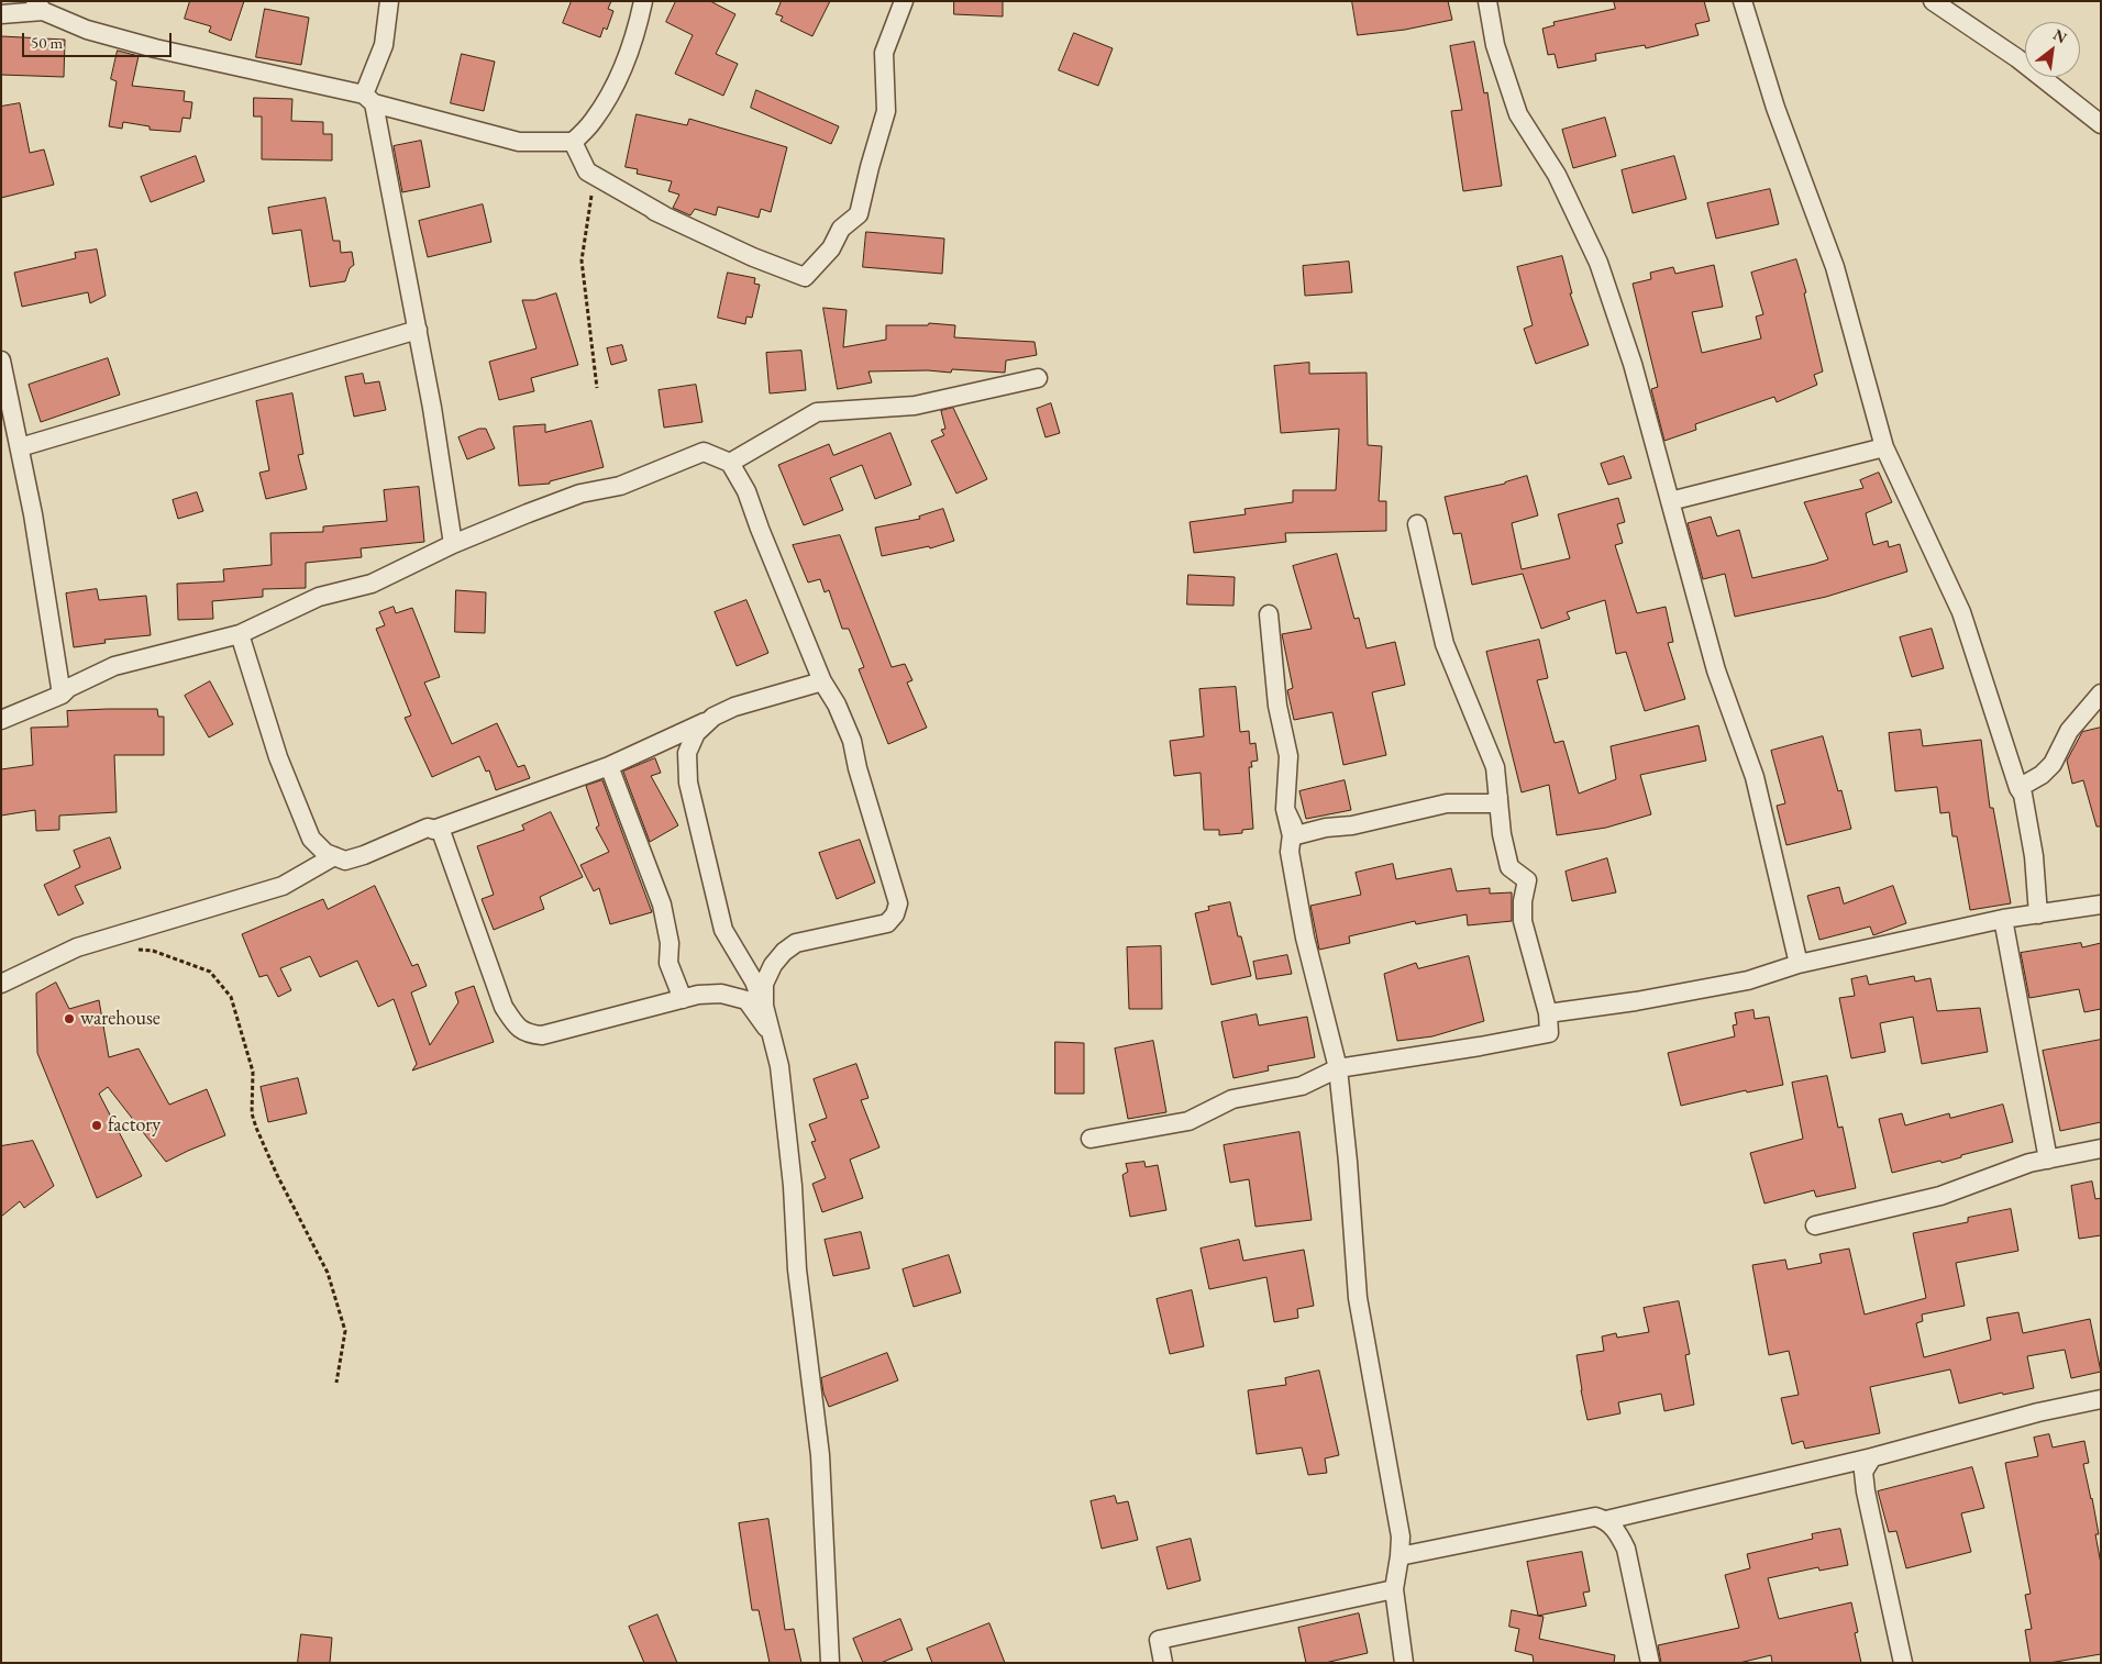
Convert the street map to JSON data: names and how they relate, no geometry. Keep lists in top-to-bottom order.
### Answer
{
  "places": ["warehouse", "factory"],
  "scale_bar": "50 m",
  "north": "top right"
}
